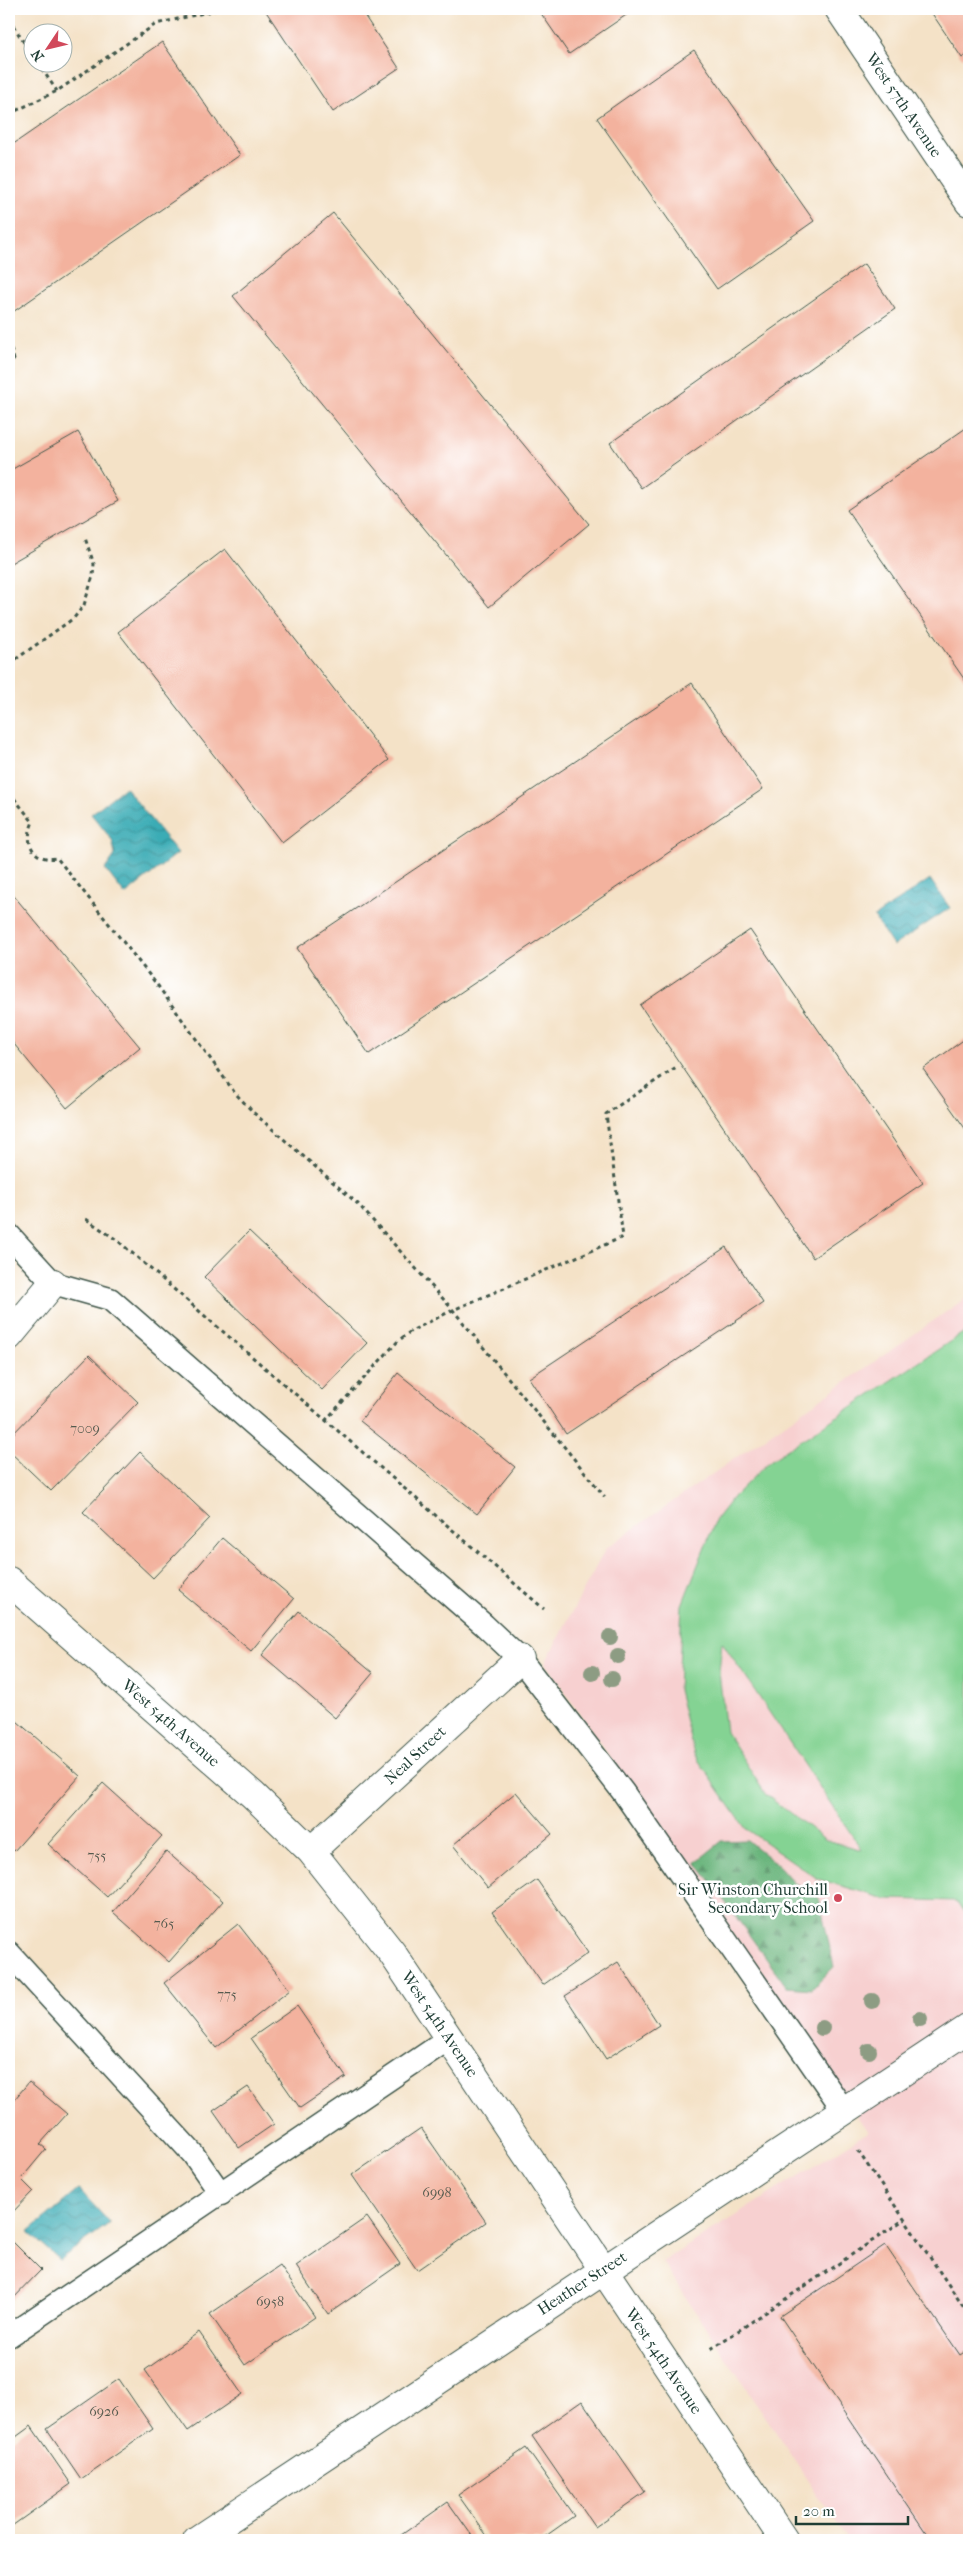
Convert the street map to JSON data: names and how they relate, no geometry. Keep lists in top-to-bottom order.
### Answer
{
  "streets": {
    "street": [
      "West 57th Avenue",
      "West 54th Avenue",
      "Neal Street",
      "Heather Street"
    ]
  },
  "crossings": [
    ["West 54th Avenue", "Neal Street"],
    ["West 54th Avenue", "Heather Street"]
  ],
  "places": ["Sir Winston Churchill Secondary School"],
  "house_numbers": [
    "7009",
    "755",
    "765",
    "775",
    "6998",
    "6958",
    "6926"
  ],
  "scale_bar": "20 m",
  "north": "bottom left"
}
